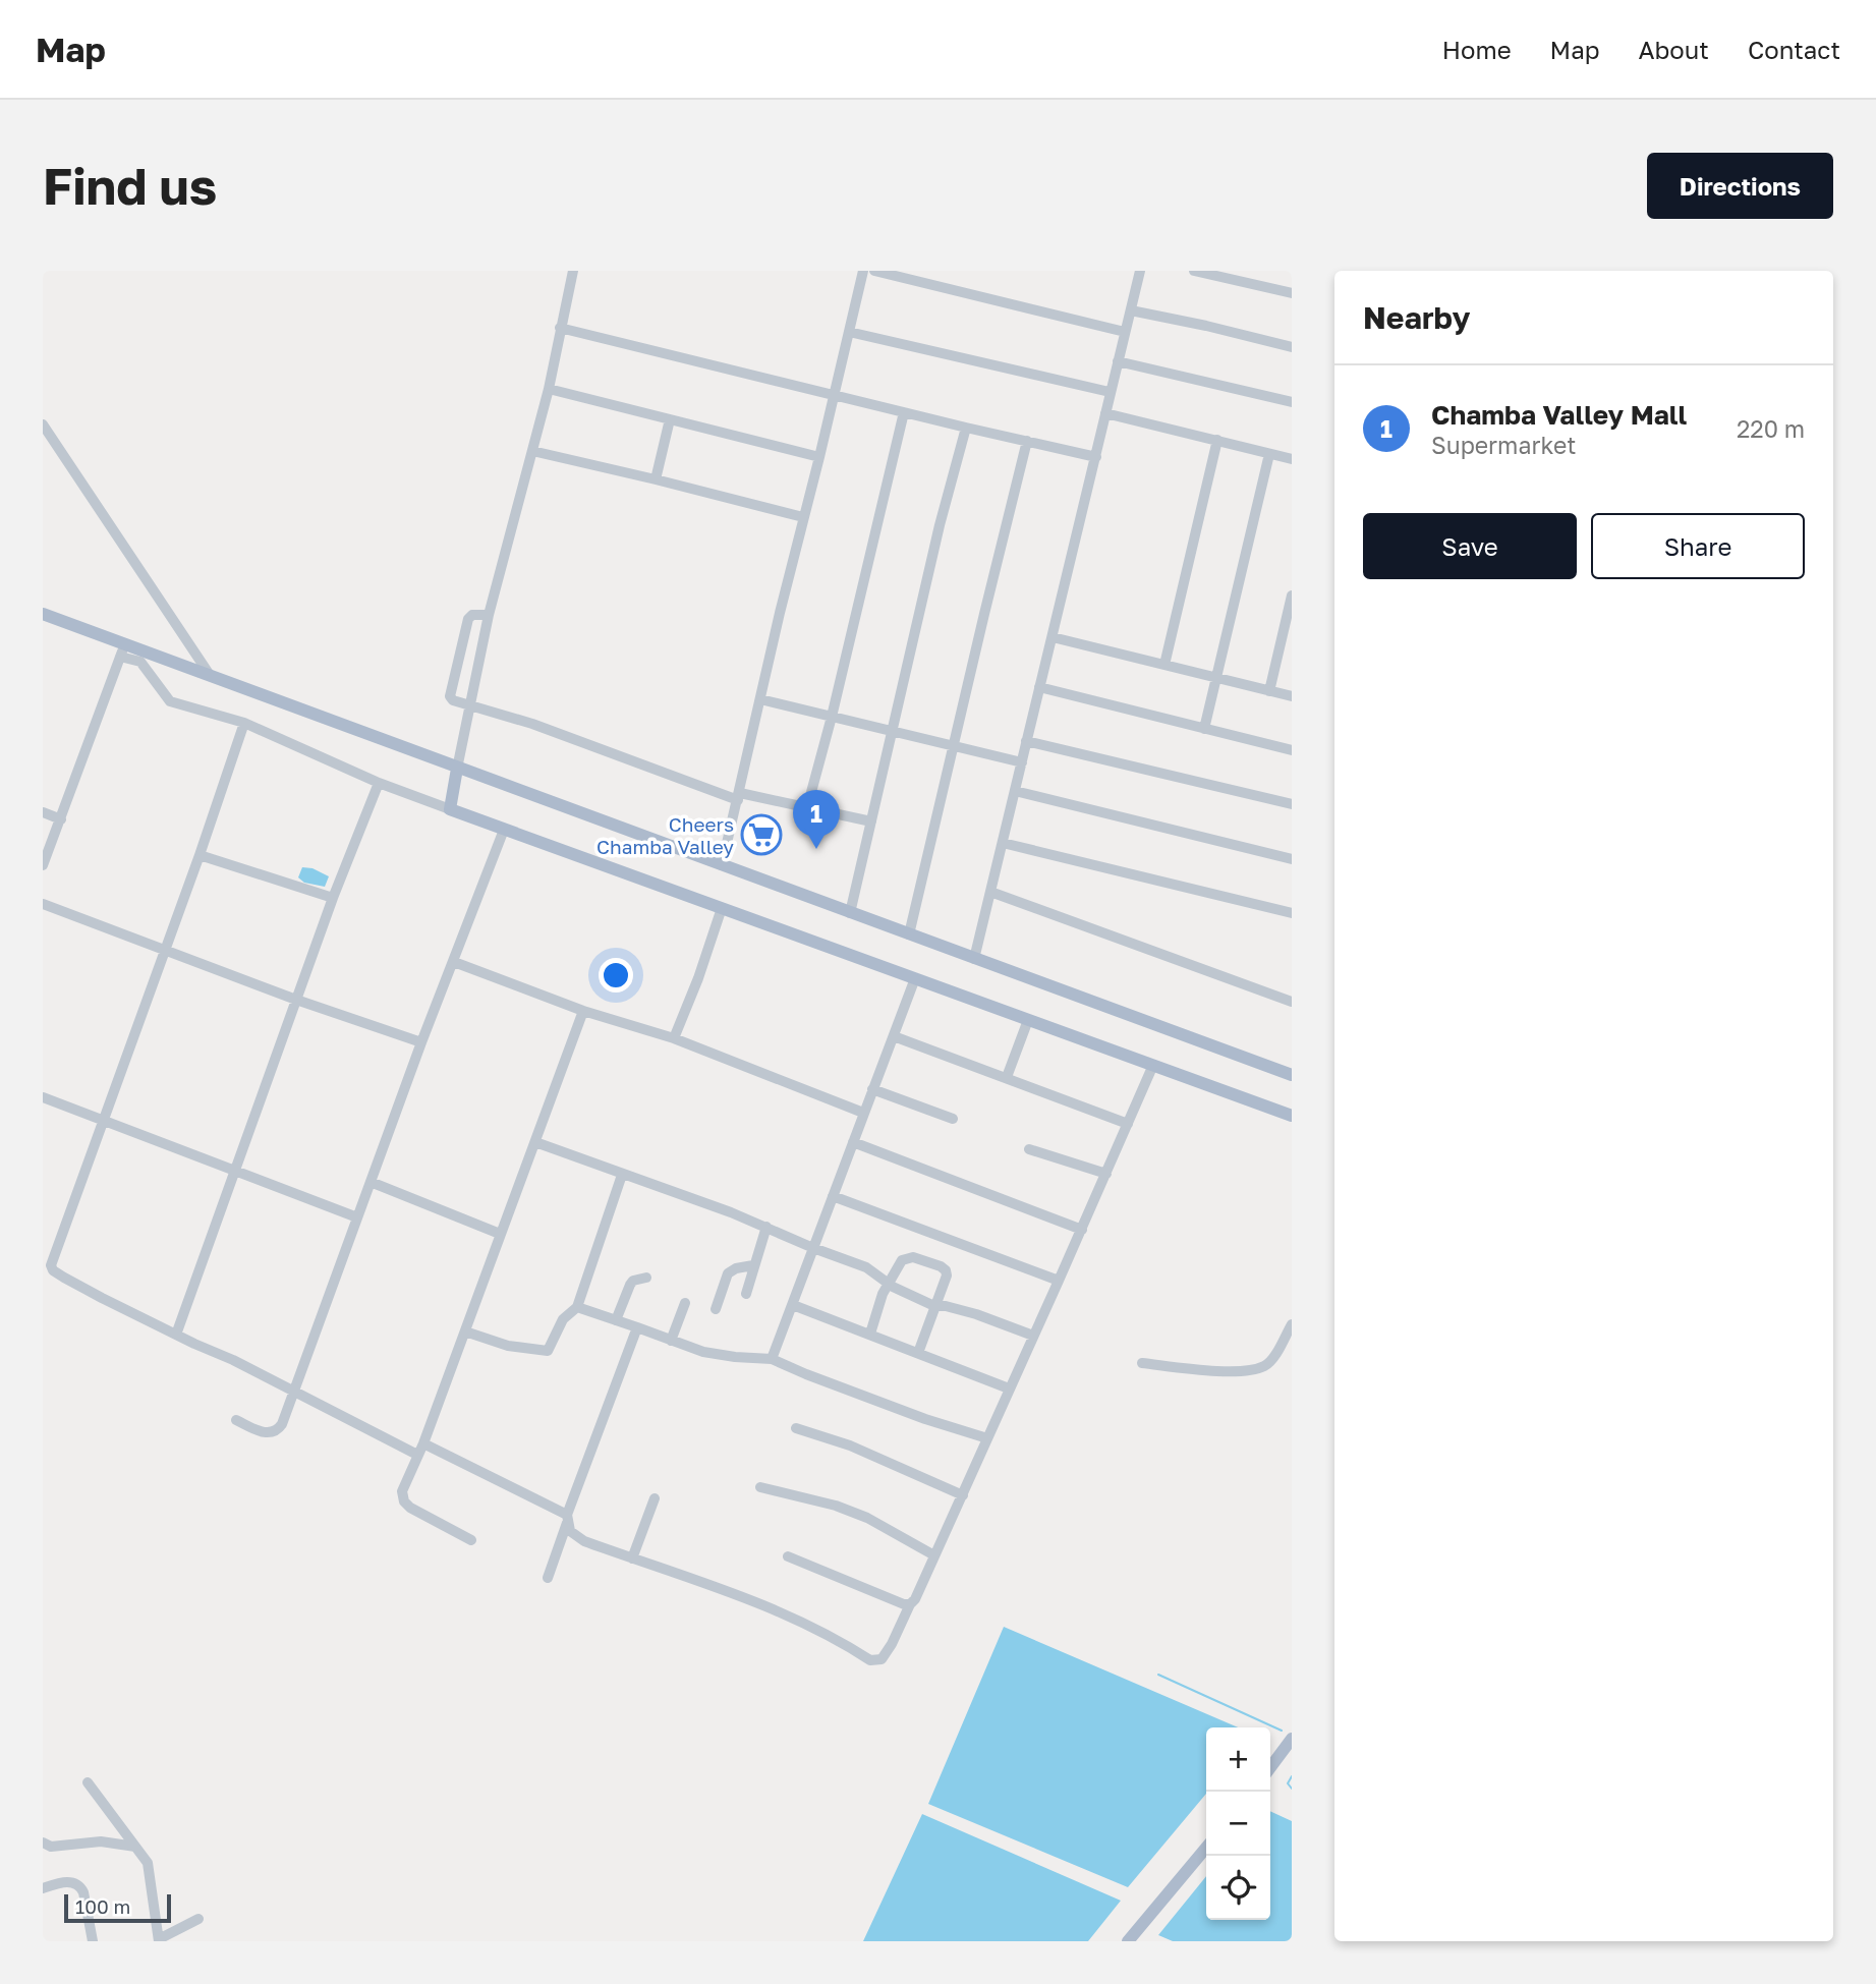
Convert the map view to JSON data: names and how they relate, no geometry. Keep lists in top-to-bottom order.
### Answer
{
  "places": {
    "supermarket": ["Cheers Chamba Valley"]
  },
  "scale_bar": "100 m",
  "page": {
    "header": "Map",
    "nav": [
      "Home",
      "Map",
      "About",
      "Contact"
    ],
    "buttons": [
      "Directions",
      ["Save", "Share"]
    ],
    "title": "Find us",
    "heading": "Nearby",
    "list": [
      {
        "mark": "1",
        "name": "Chamba Valley Mall",
        "note": "Supermarket",
        "value": "220 m"
      }
    ],
    "pins": "1",
    "map_buttons": ["+", "−"],
    "scale": "100 m"
  }
}
